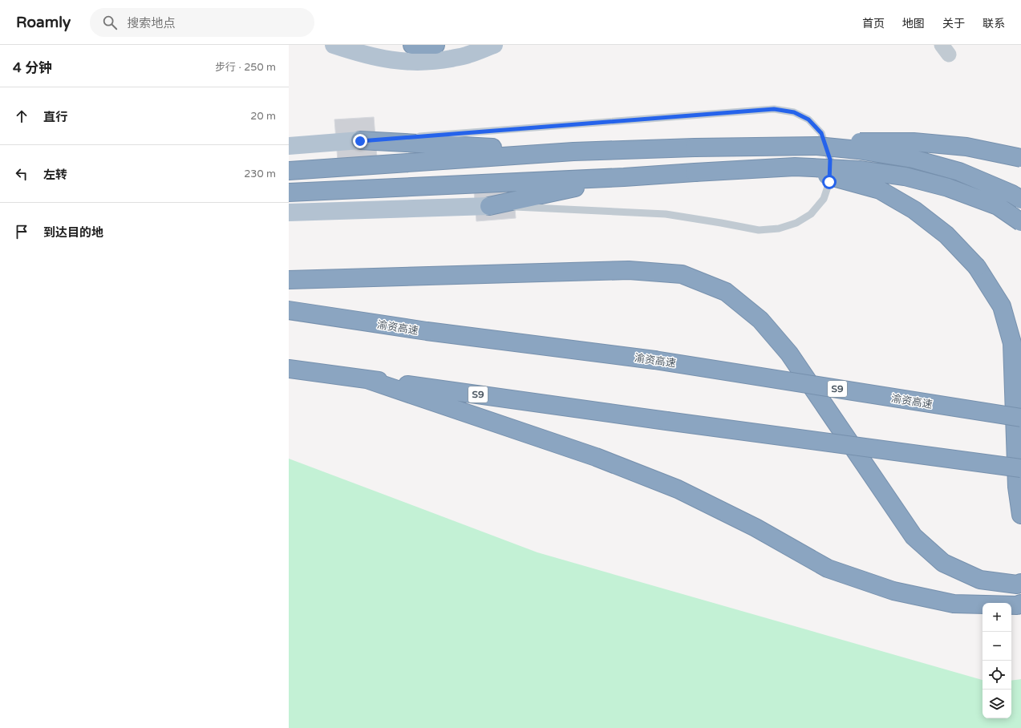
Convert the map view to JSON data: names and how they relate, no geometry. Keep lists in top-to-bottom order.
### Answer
{
  "streets": {
    "highway": ["渝资高速", "S9"]
  },
  "page": {
    "header": "Roamly",
    "search": "搜索地点",
    "nav": [
      "首页",
      "地图",
      "关于",
      "联系"
    ],
    "heading": ["4 分钟", "步行 · 250 m"],
    "list": [
      ["直行", "20 m"],
      ["左转", "230 m"],
      "到达目的地"
    ],
    "map_buttons": ["+", "−"]
  }
}
